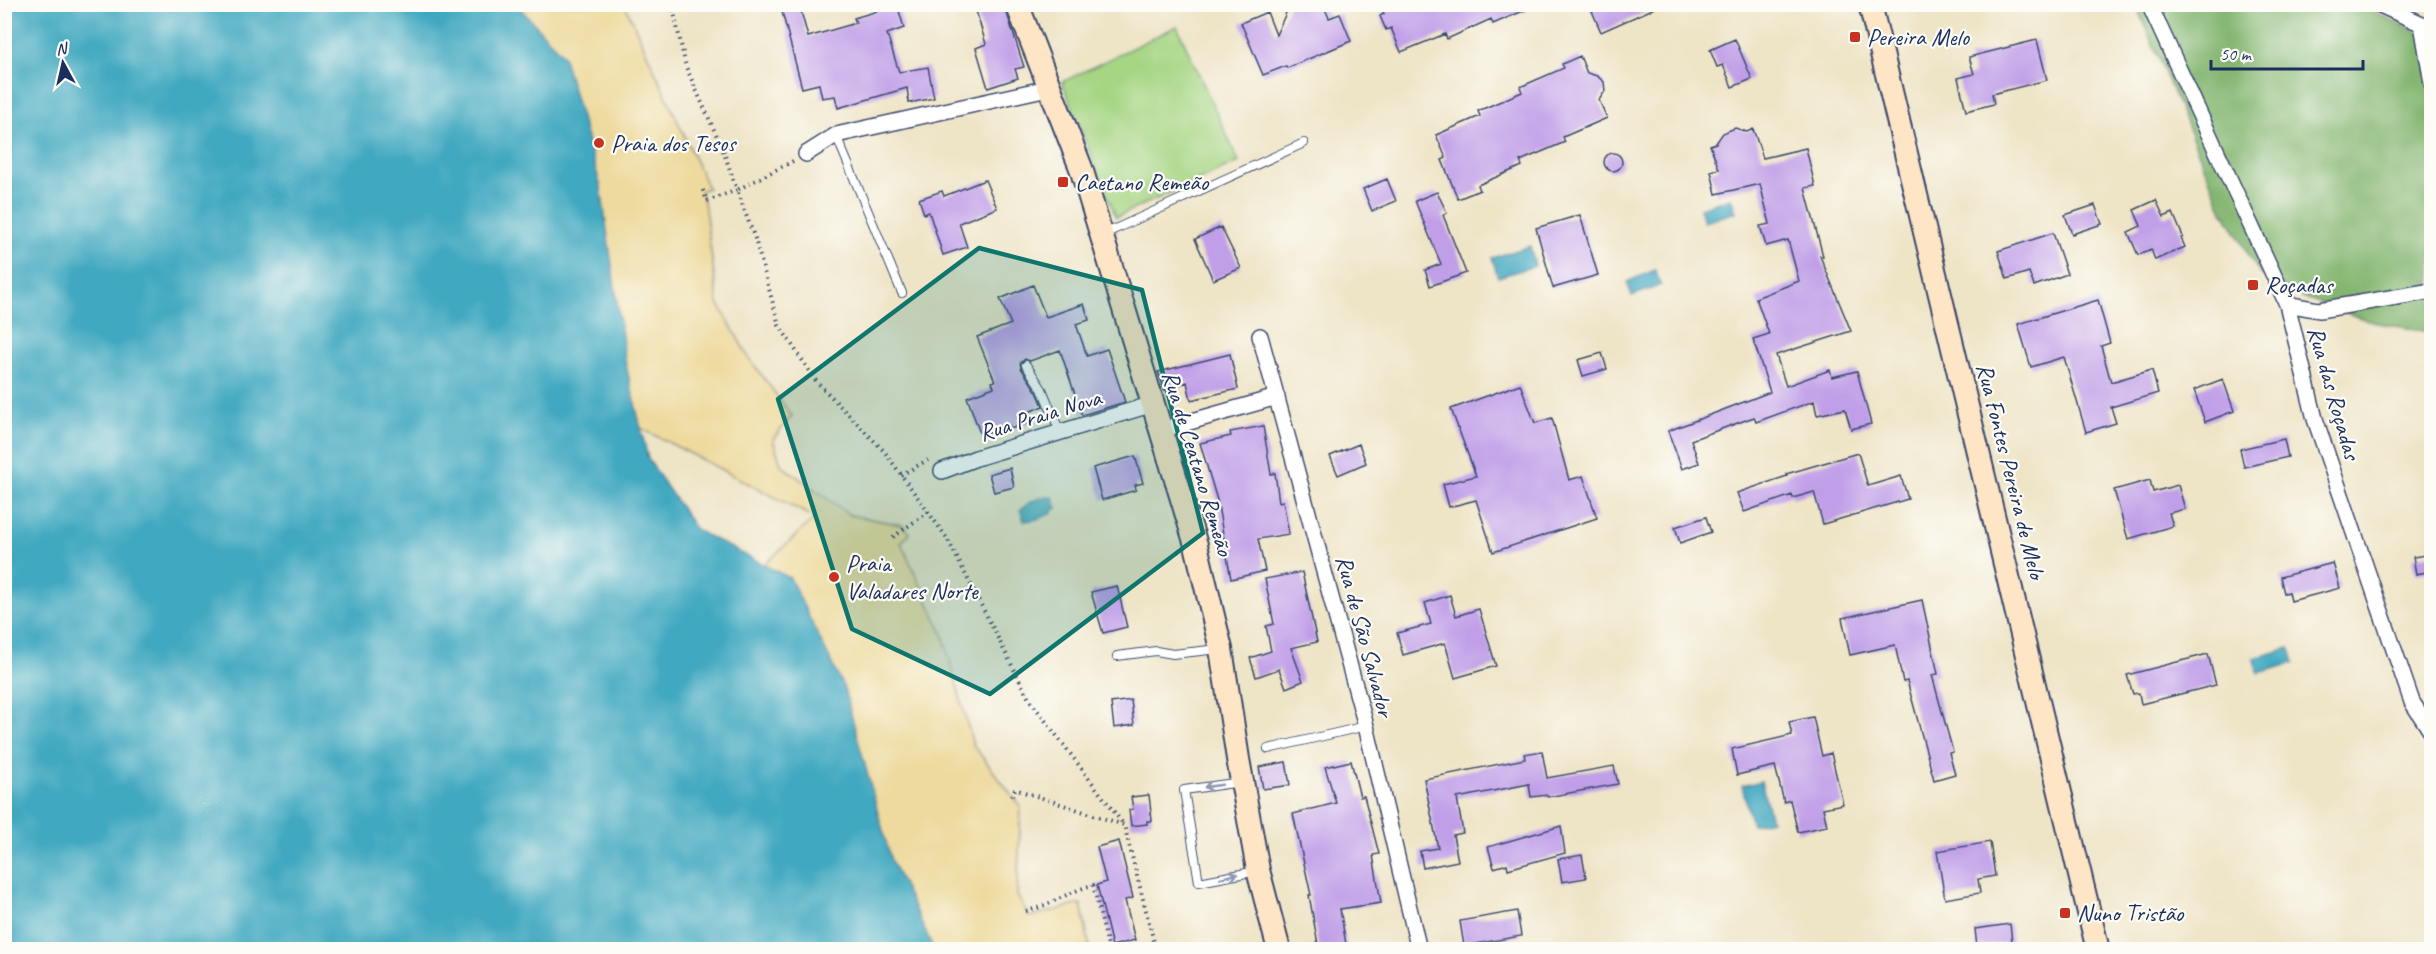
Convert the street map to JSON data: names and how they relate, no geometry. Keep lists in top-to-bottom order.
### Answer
{
  "streets": {
    "main road": ["Rua de Ceatano Remeão", "Rua Fontes Pereira de Melo"],
    "street": ["Rua das Roçadas", "Rua Praia Nova", "Rua de São Salvador"]
  },
  "crossings": [
    ["Rua Praia Nova", "Rua de Ceatano Remeão"]
  ],
  "places": {
    "transit": [
      "Pereira Melo",
      "Caetano Remeão",
      "Roçadas",
      "Nuno Tristão"
    ],
    "other": ["Praia dos Tesos", "Praia Valadares Norte"]
  },
  "scale_bar": "50 m",
  "north": "top"
}
